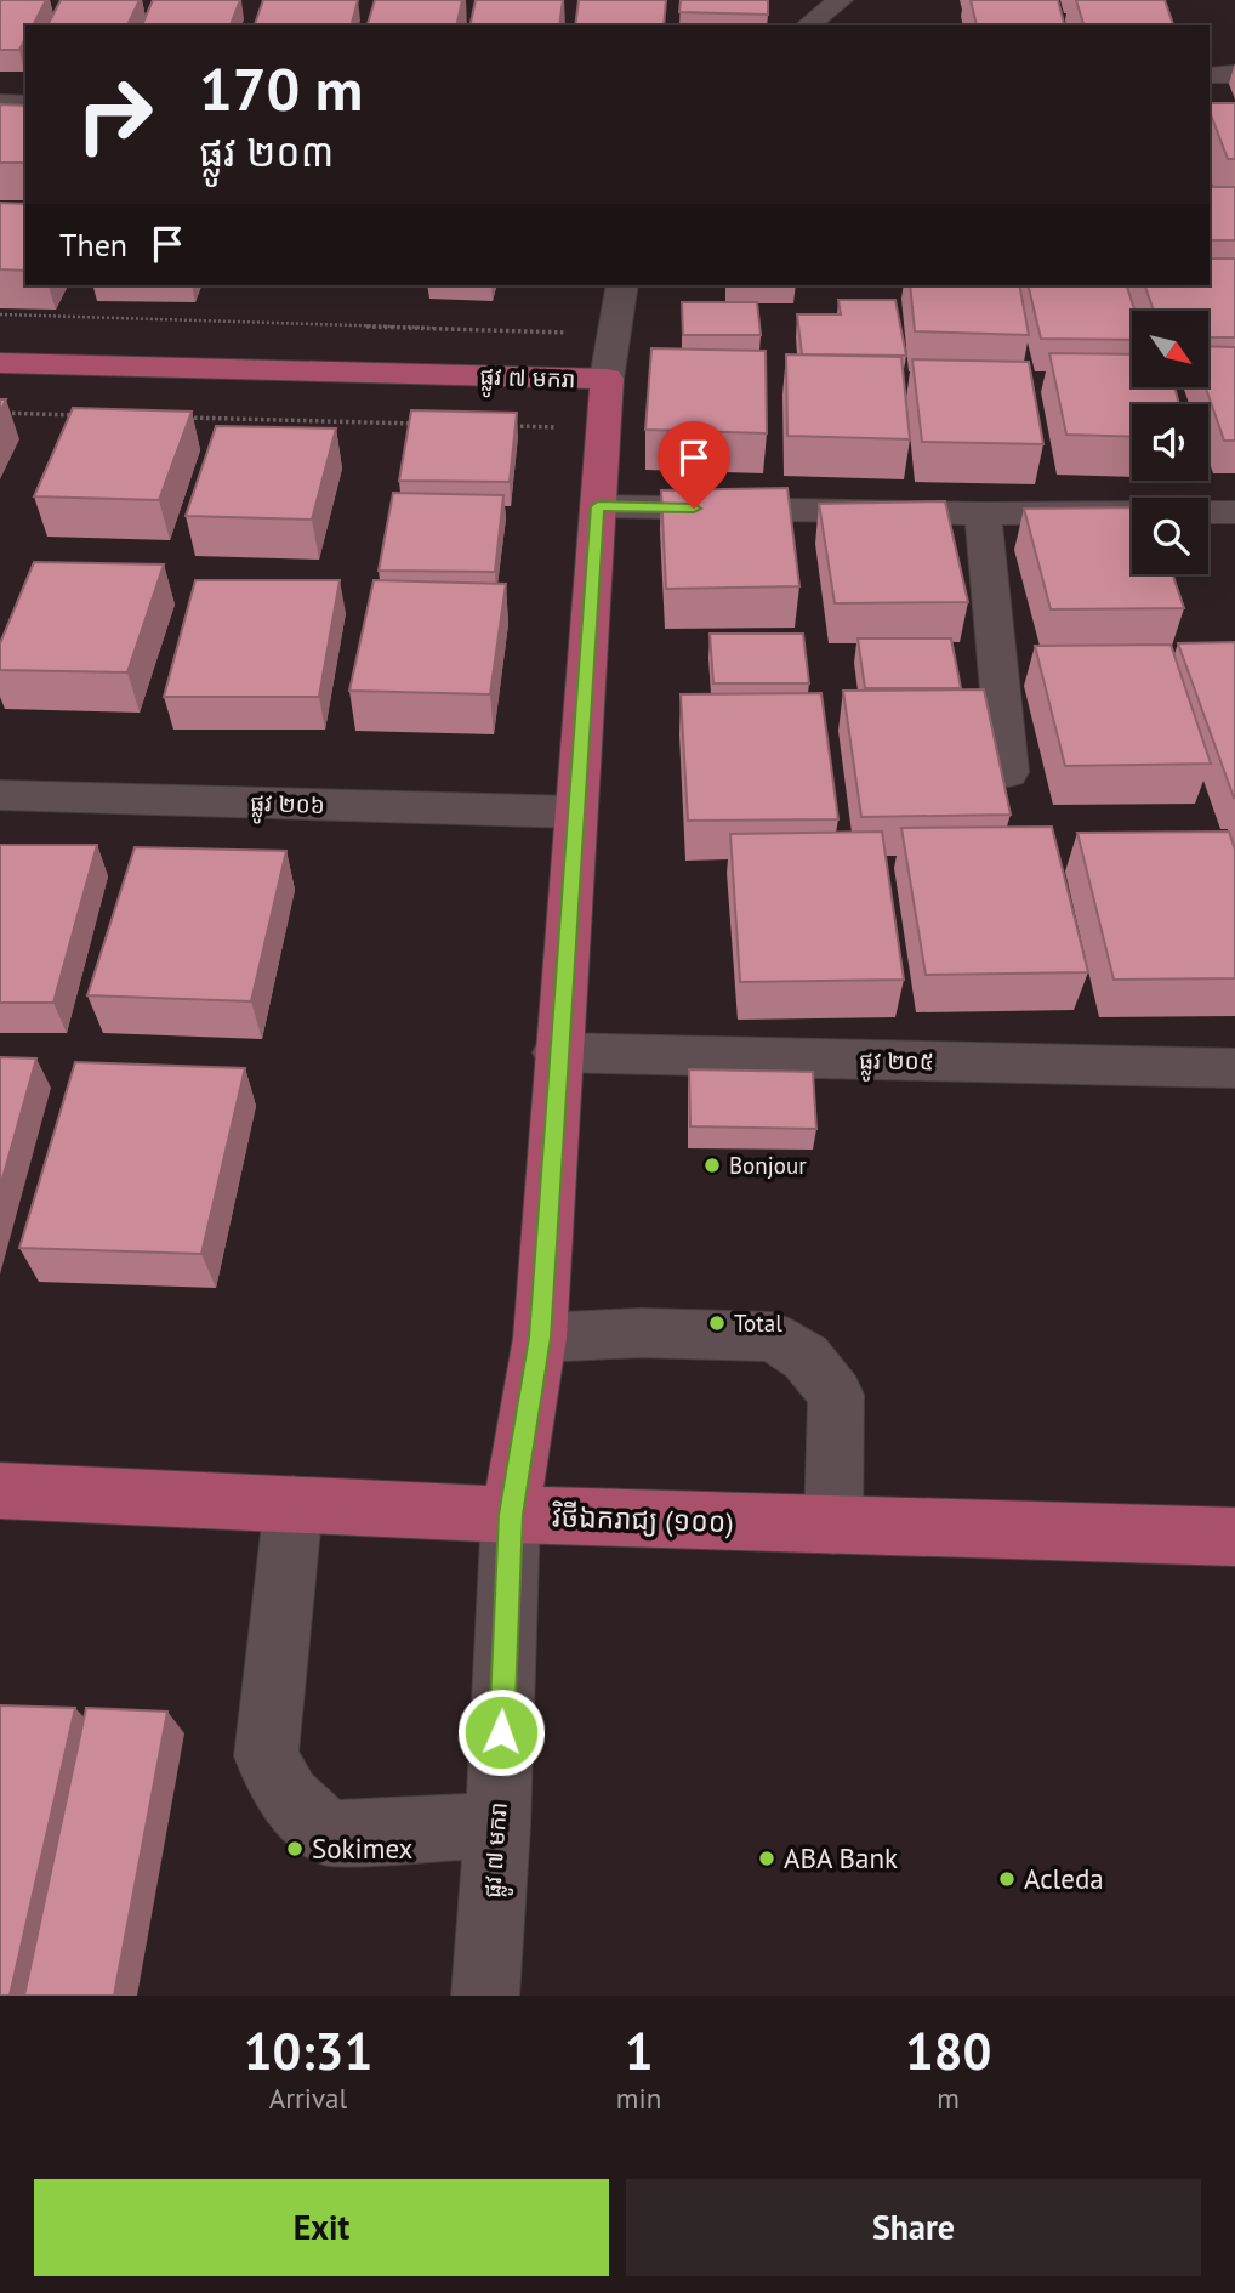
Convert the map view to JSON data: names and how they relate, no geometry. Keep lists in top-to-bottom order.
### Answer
{
  "streets": {
    "main road": ["ផ្លូវ ៧ មករា", "វិថីឯករាជ្យ (១០០)"],
    "street": ["ផ្លូវ ២០៦", "ផ្លូវ ២០៥"]
  },
  "crossings": [
    ["ផ្លូវ ៧ មករា", "ផ្លូវ ២០៦"],
    ["ផ្លូវ ៧ មករា", "ផ្លូវ ២០៥"],
    ["ផ្លូវ ៧ មករា", "វិថីឯករាជ្យ (១០០)"]
  ],
  "places": [
    "Bonjour",
    "Total",
    "Sokimex",
    "ABA Bank",
    "Acleda"
  ],
  "north": "bottom right",
  "page": {
    "turn": ["170 m", "ផ្លូវ ២០៣"],
    "then": "Then",
    "eta": [
      "10:31",
      "Arrival",
      "1",
      "min",
      "180",
      "m"
    ],
    "buttons": ["Exit", "Share"]
  }
}
